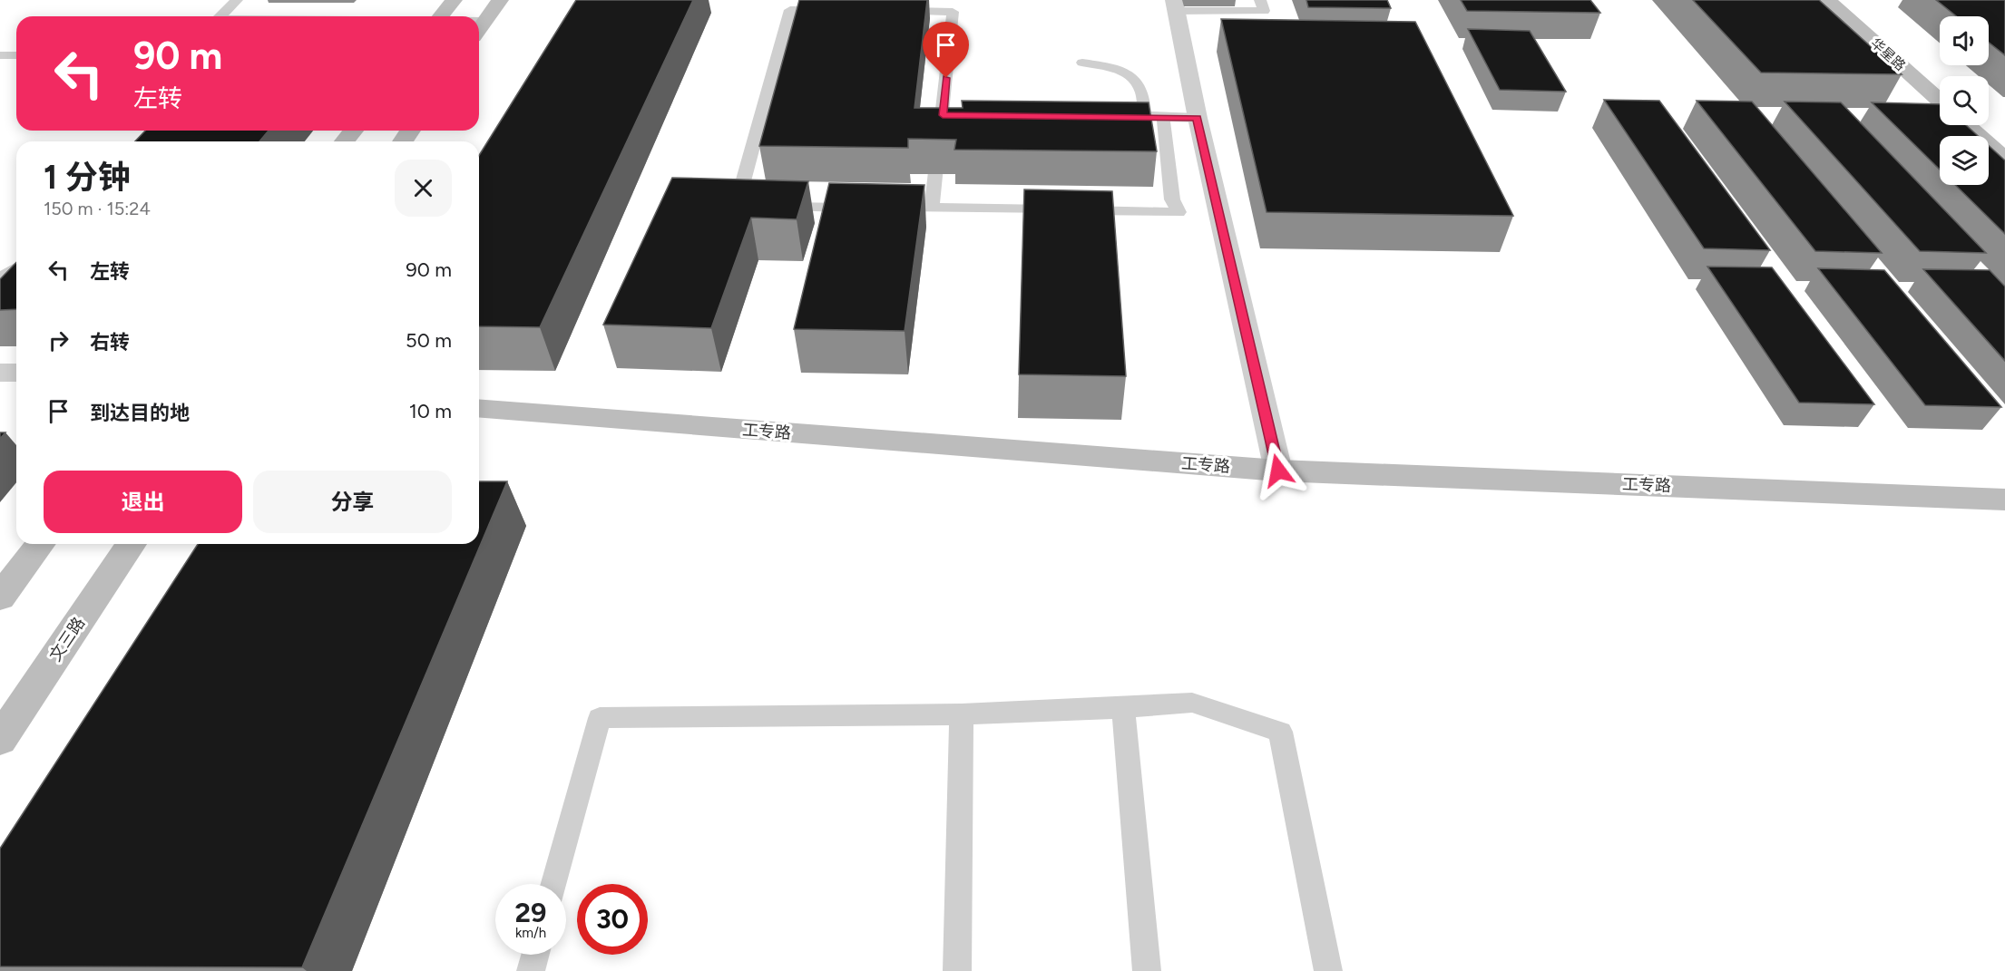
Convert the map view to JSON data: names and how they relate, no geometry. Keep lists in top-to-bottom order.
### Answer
{
  "streets": {
    "street": ["华星路", "工专路", "文三路"]
  },
  "page": {
    "turn": ["90 m", "左转"],
    "heading": ["1 分钟", "150 m · 15:24"],
    "list": [
      {
        "name": "左转",
        "value": "90 m"
      },
      {
        "name": "右转",
        "value": "50 m"
      },
      {
        "name": "到达目的地",
        "value": "10 m"
      }
    ],
    "buttons": ["退出", "分享"],
    "speed": "29 km/h",
    "limit": "30"
  }
}
